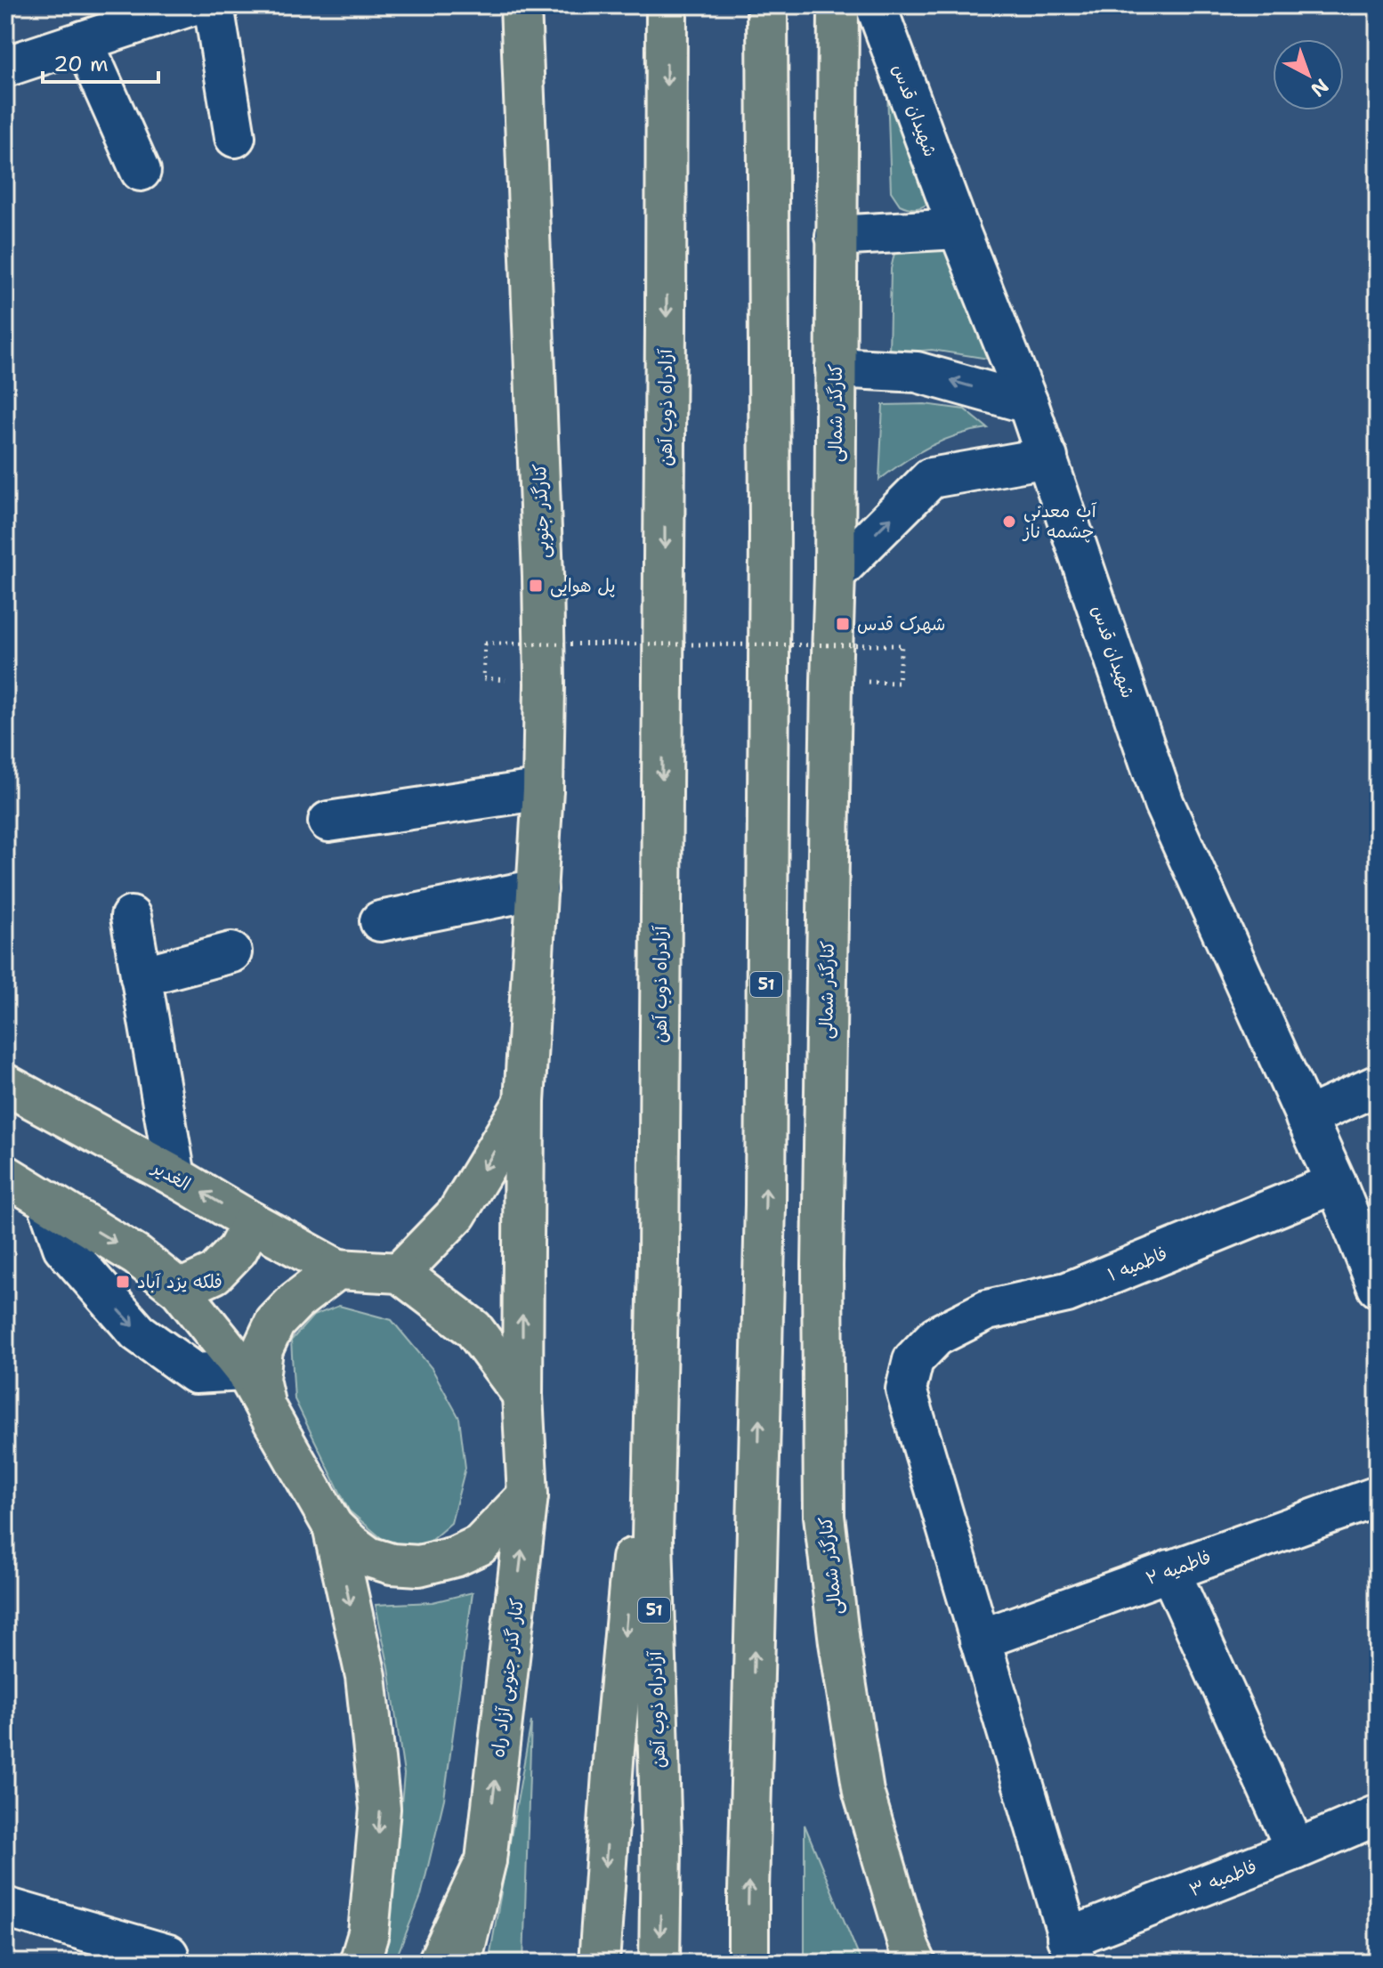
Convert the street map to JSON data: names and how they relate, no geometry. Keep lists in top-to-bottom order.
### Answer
{
  "streets": {
    "main road": [
      "آزادراه ذوب آهن",
      "کنارگذر شمالی",
      "کنارگذر جنوبی",
      "51",
      "الغدیر",
      "کنار گذر جنوبی آزاد راه"
    ],
    "street": [
      "شهیدان قدس",
      "فاطمیه ۱",
      "فاطمیه ۲",
      "فاطمیه ۳"
    ]
  },
  "crossings": [
    ["شهیدان قدس", "فاطمیه ۱"],
    ["فاطمیه ۱", "فاطمیه ۲"]
  ],
  "places": {
    "other": ["آب معدنی چشمه ناز"],
    "transit": ["پل هوایی", "شهرک قدس", "فلکه یزد آباد"]
  },
  "scale_bar": "20 m",
  "north": "bottom right"
}
